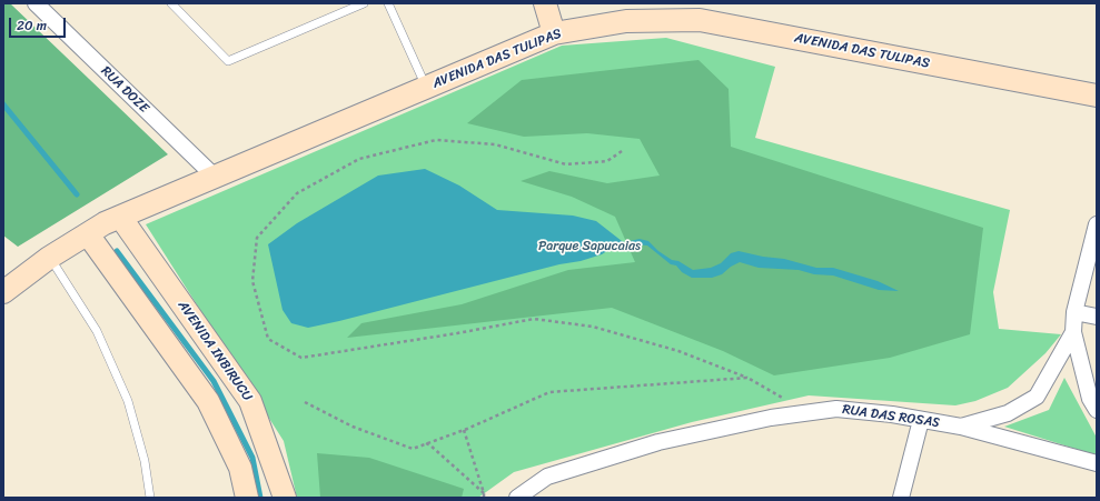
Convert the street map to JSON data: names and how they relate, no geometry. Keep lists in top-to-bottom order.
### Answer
{
  "streets": {
    "street": [
      "AVENIDA DAS TULIPAS",
      "RUA DOZE",
      "AVENIDA INBIRUCU",
      "RUA DAS ROSAS"
    ]
  },
  "crossings": [
    ["AVENIDA DAS TULIPAS", "RUA DOZE"],
    ["AVENIDA DAS TULIPAS", "AVENIDA INBIRUCU"]
  ],
  "parks": ["Parque Sapucaias"],
  "scale_bar": "20 m"
}
